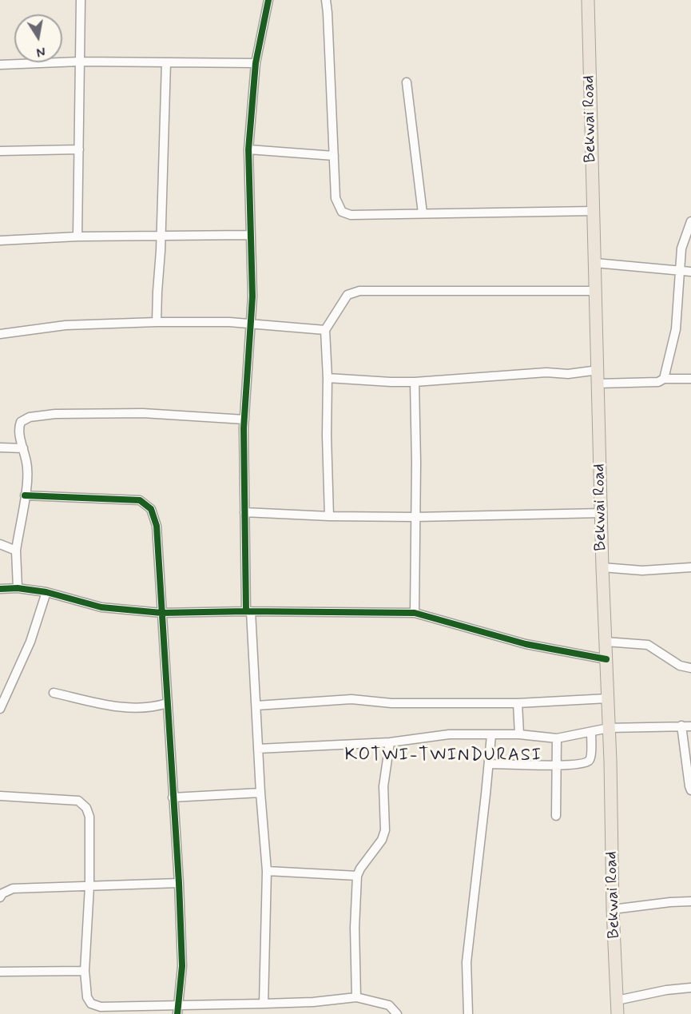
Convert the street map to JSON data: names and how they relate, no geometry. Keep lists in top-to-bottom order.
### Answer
{
  "streets": {
    "highway": ["Bekwai Road"]
  },
  "districts": ["KOTWI-TWINDURASI"],
  "north": "bottom"
}
